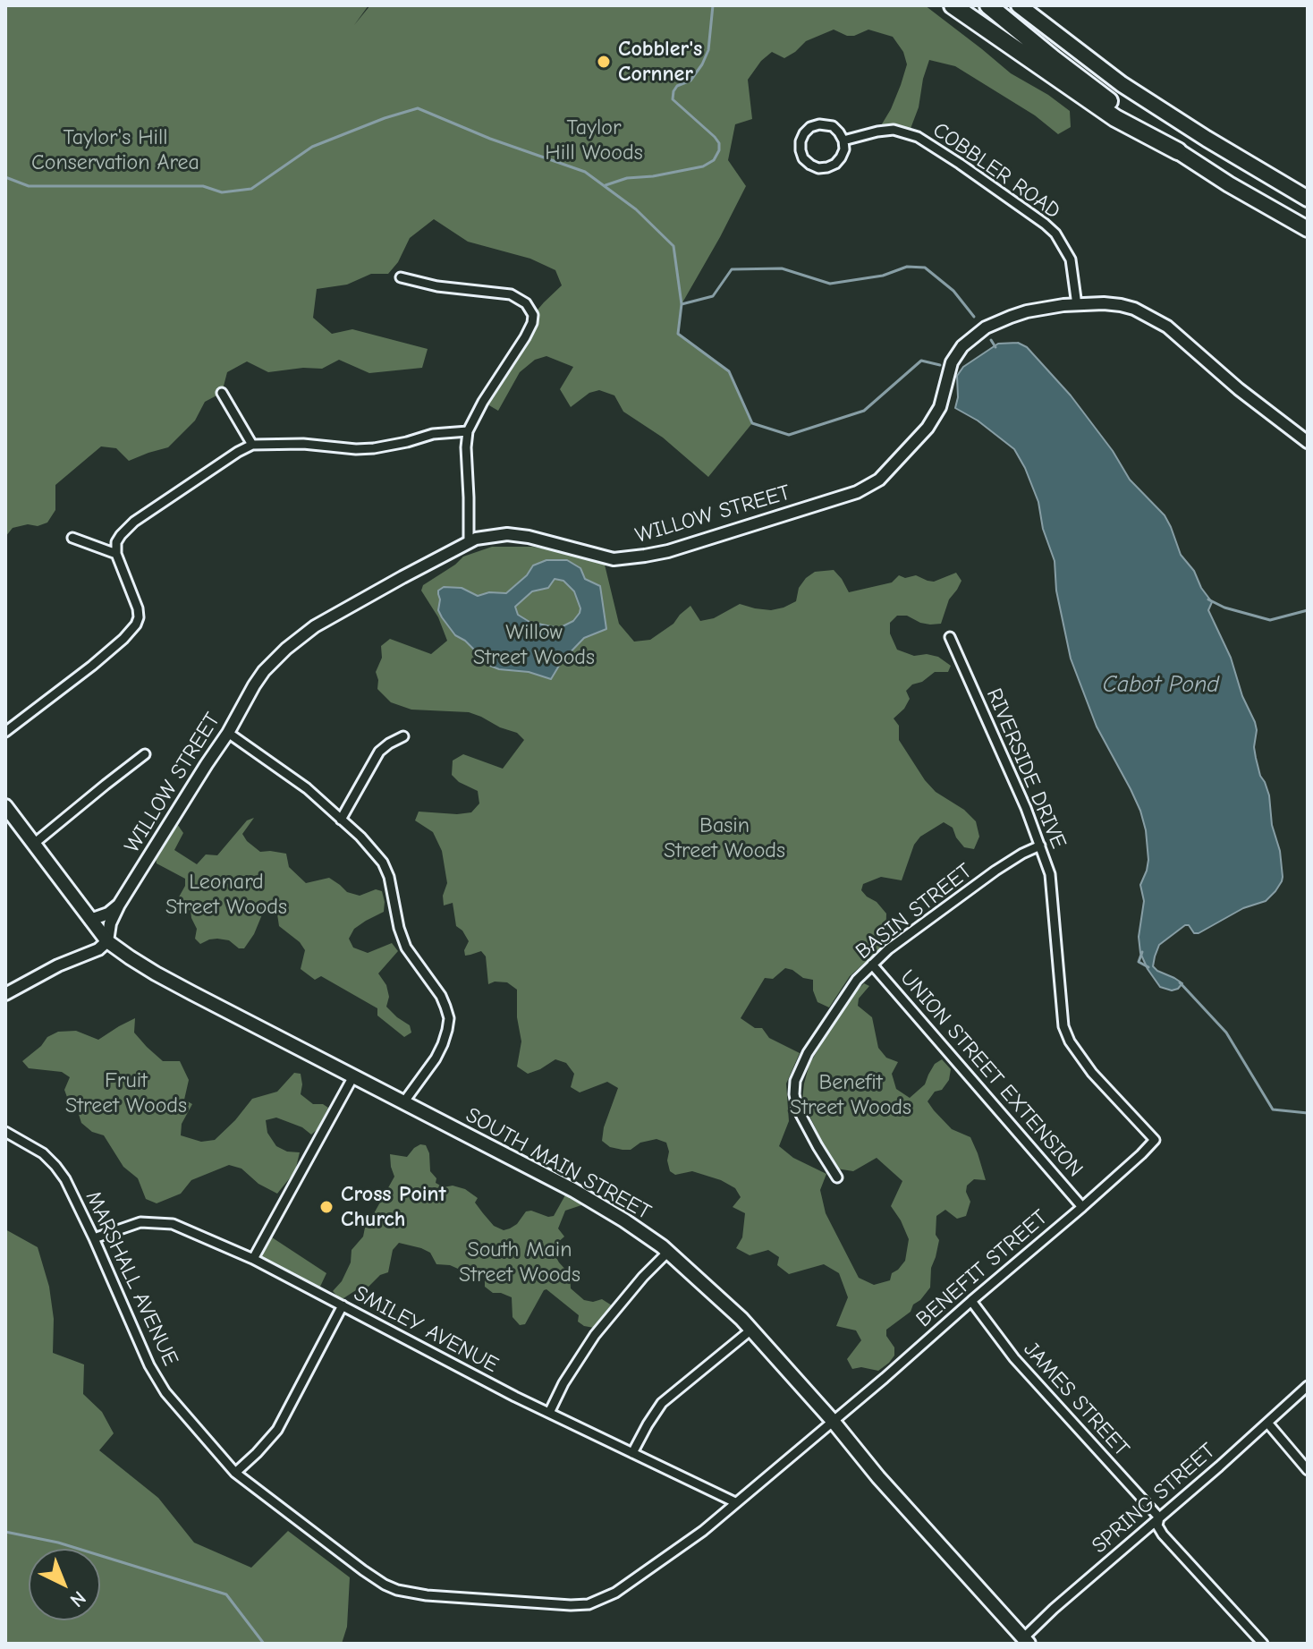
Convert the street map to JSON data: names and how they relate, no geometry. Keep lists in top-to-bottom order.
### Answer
{
  "streets": {
    "main road": ["SOUTH MAIN STREET"],
    "street": [
      "COBBLER ROAD",
      "WILLOW STREET",
      "RIVERSIDE DRIVE",
      "BASIN STREET",
      "UNION STREET EXTENSION",
      "BENEFIT STREET",
      "MARSHALL AVENUE",
      "SMILEY AVENUE",
      "JAMES STREET",
      "SPRING STREET"
    ]
  },
  "crossings": [
    ["COBBLER ROAD", "WILLOW STREET"],
    ["WILLOW STREET", "SOUTH MAIN STREET"],
    ["RIVERSIDE DRIVE", "BASIN STREET"],
    ["RIVERSIDE DRIVE", "BENEFIT STREET"],
    ["BASIN STREET", "UNION STREET EXTENSION"],
    ["UNION STREET EXTENSION", "BENEFIT STREET"],
    ["SOUTH MAIN STREET", "BENEFIT STREET"],
    ["SOUTH MAIN STREET", "SPRING STREET"],
    ["BENEFIT STREET", "MARSHALL AVENUE"],
    ["BENEFIT STREET", "SMILEY AVENUE"],
    ["BENEFIT STREET", "JAMES STREET"],
    ["MARSHALL AVENUE", "SMILEY AVENUE"],
    ["JAMES STREET", "SPRING STREET"]
  ],
  "water": ["Cabot Pond"],
  "parks": [
    "Taylor Hill Woods",
    "Taylor's Hill Conservation Area",
    "Willow Street Woods",
    "Basin Street Woods",
    "Leonard Street Woods",
    "Fruit Street Woods",
    "Benefit Street Woods",
    "South Main Street Woods"
  ],
  "places": ["Cobbler's Cornner", "Cross Point Church"],
  "north": "bottom right"
}
